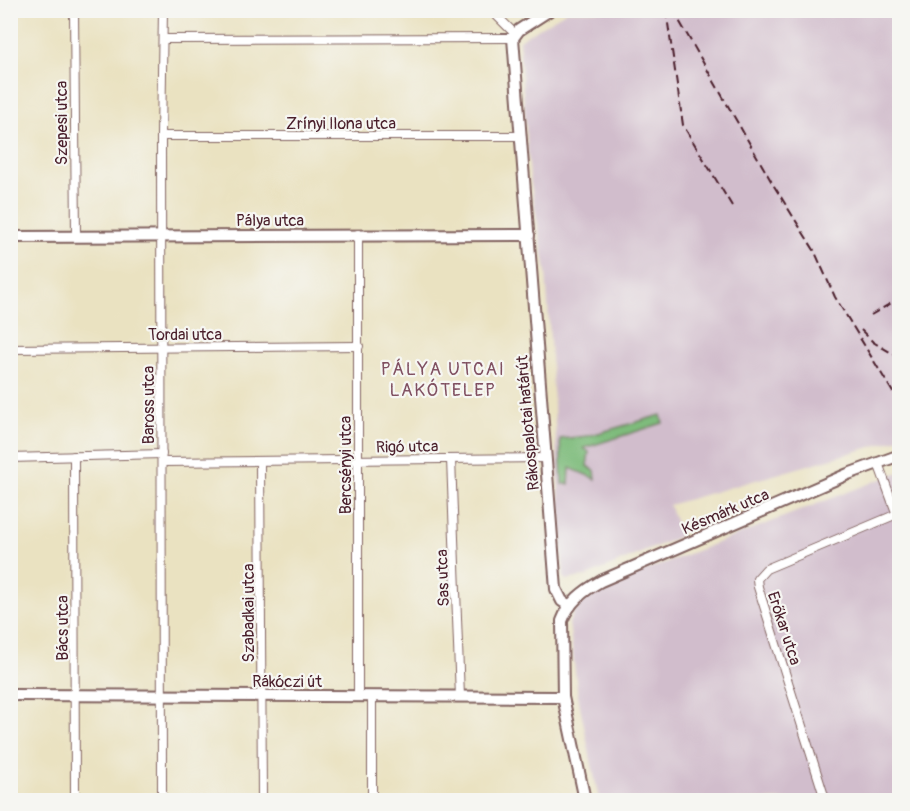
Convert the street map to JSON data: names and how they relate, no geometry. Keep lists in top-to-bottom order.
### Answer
{
  "streets": {
    "street": [
      "Szepesi utca",
      "Zrínyi Ilona utca",
      "Pálya utca",
      "Tordai utca",
      "Baross utca",
      "Rákospalotai határút",
      "Rigó utca",
      "Bercsényi utca",
      "Késmárk utca",
      "Sas utca",
      "Szabadkai utca",
      "Bács utca",
      "Erőkar utca",
      "Rákóczi út"
    ]
  },
  "crossings": [
    ["Szepesi utca", "Pálya utca"],
    ["Zrínyi Ilona utca", "Baross utca"],
    ["Zrínyi Ilona utca", "Rákospalotai határút"],
    ["Pálya utca", "Baross utca"],
    ["Pálya utca", "Rákospalotai határút"],
    ["Pálya utca", "Bercsényi utca"],
    ["Tordai utca", "Baross utca"],
    ["Tordai utca", "Bercsényi utca"],
    ["Baross utca", "Rigó utca"],
    ["Baross utca", "Rákóczi út"],
    ["Rákospalotai határút", "Rigó utca"],
    ["Rákospalotai határút", "Késmárk utca"],
    ["Rigó utca", "Bercsényi utca"],
    ["Rigó utca", "Sas utca"],
    ["Rigó utca", "Szabadkai utca"],
    ["Rigó utca", "Bács utca"],
    ["Bercsényi utca", "Rákóczi út"],
    ["Sas utca", "Rákóczi út"],
    ["Szabadkai utca", "Rákóczi út"],
    ["Bács utca", "Rákóczi út"]
  ],
  "districts": ["PÁLYA UTCAI LAKÓTELEP"]
}
